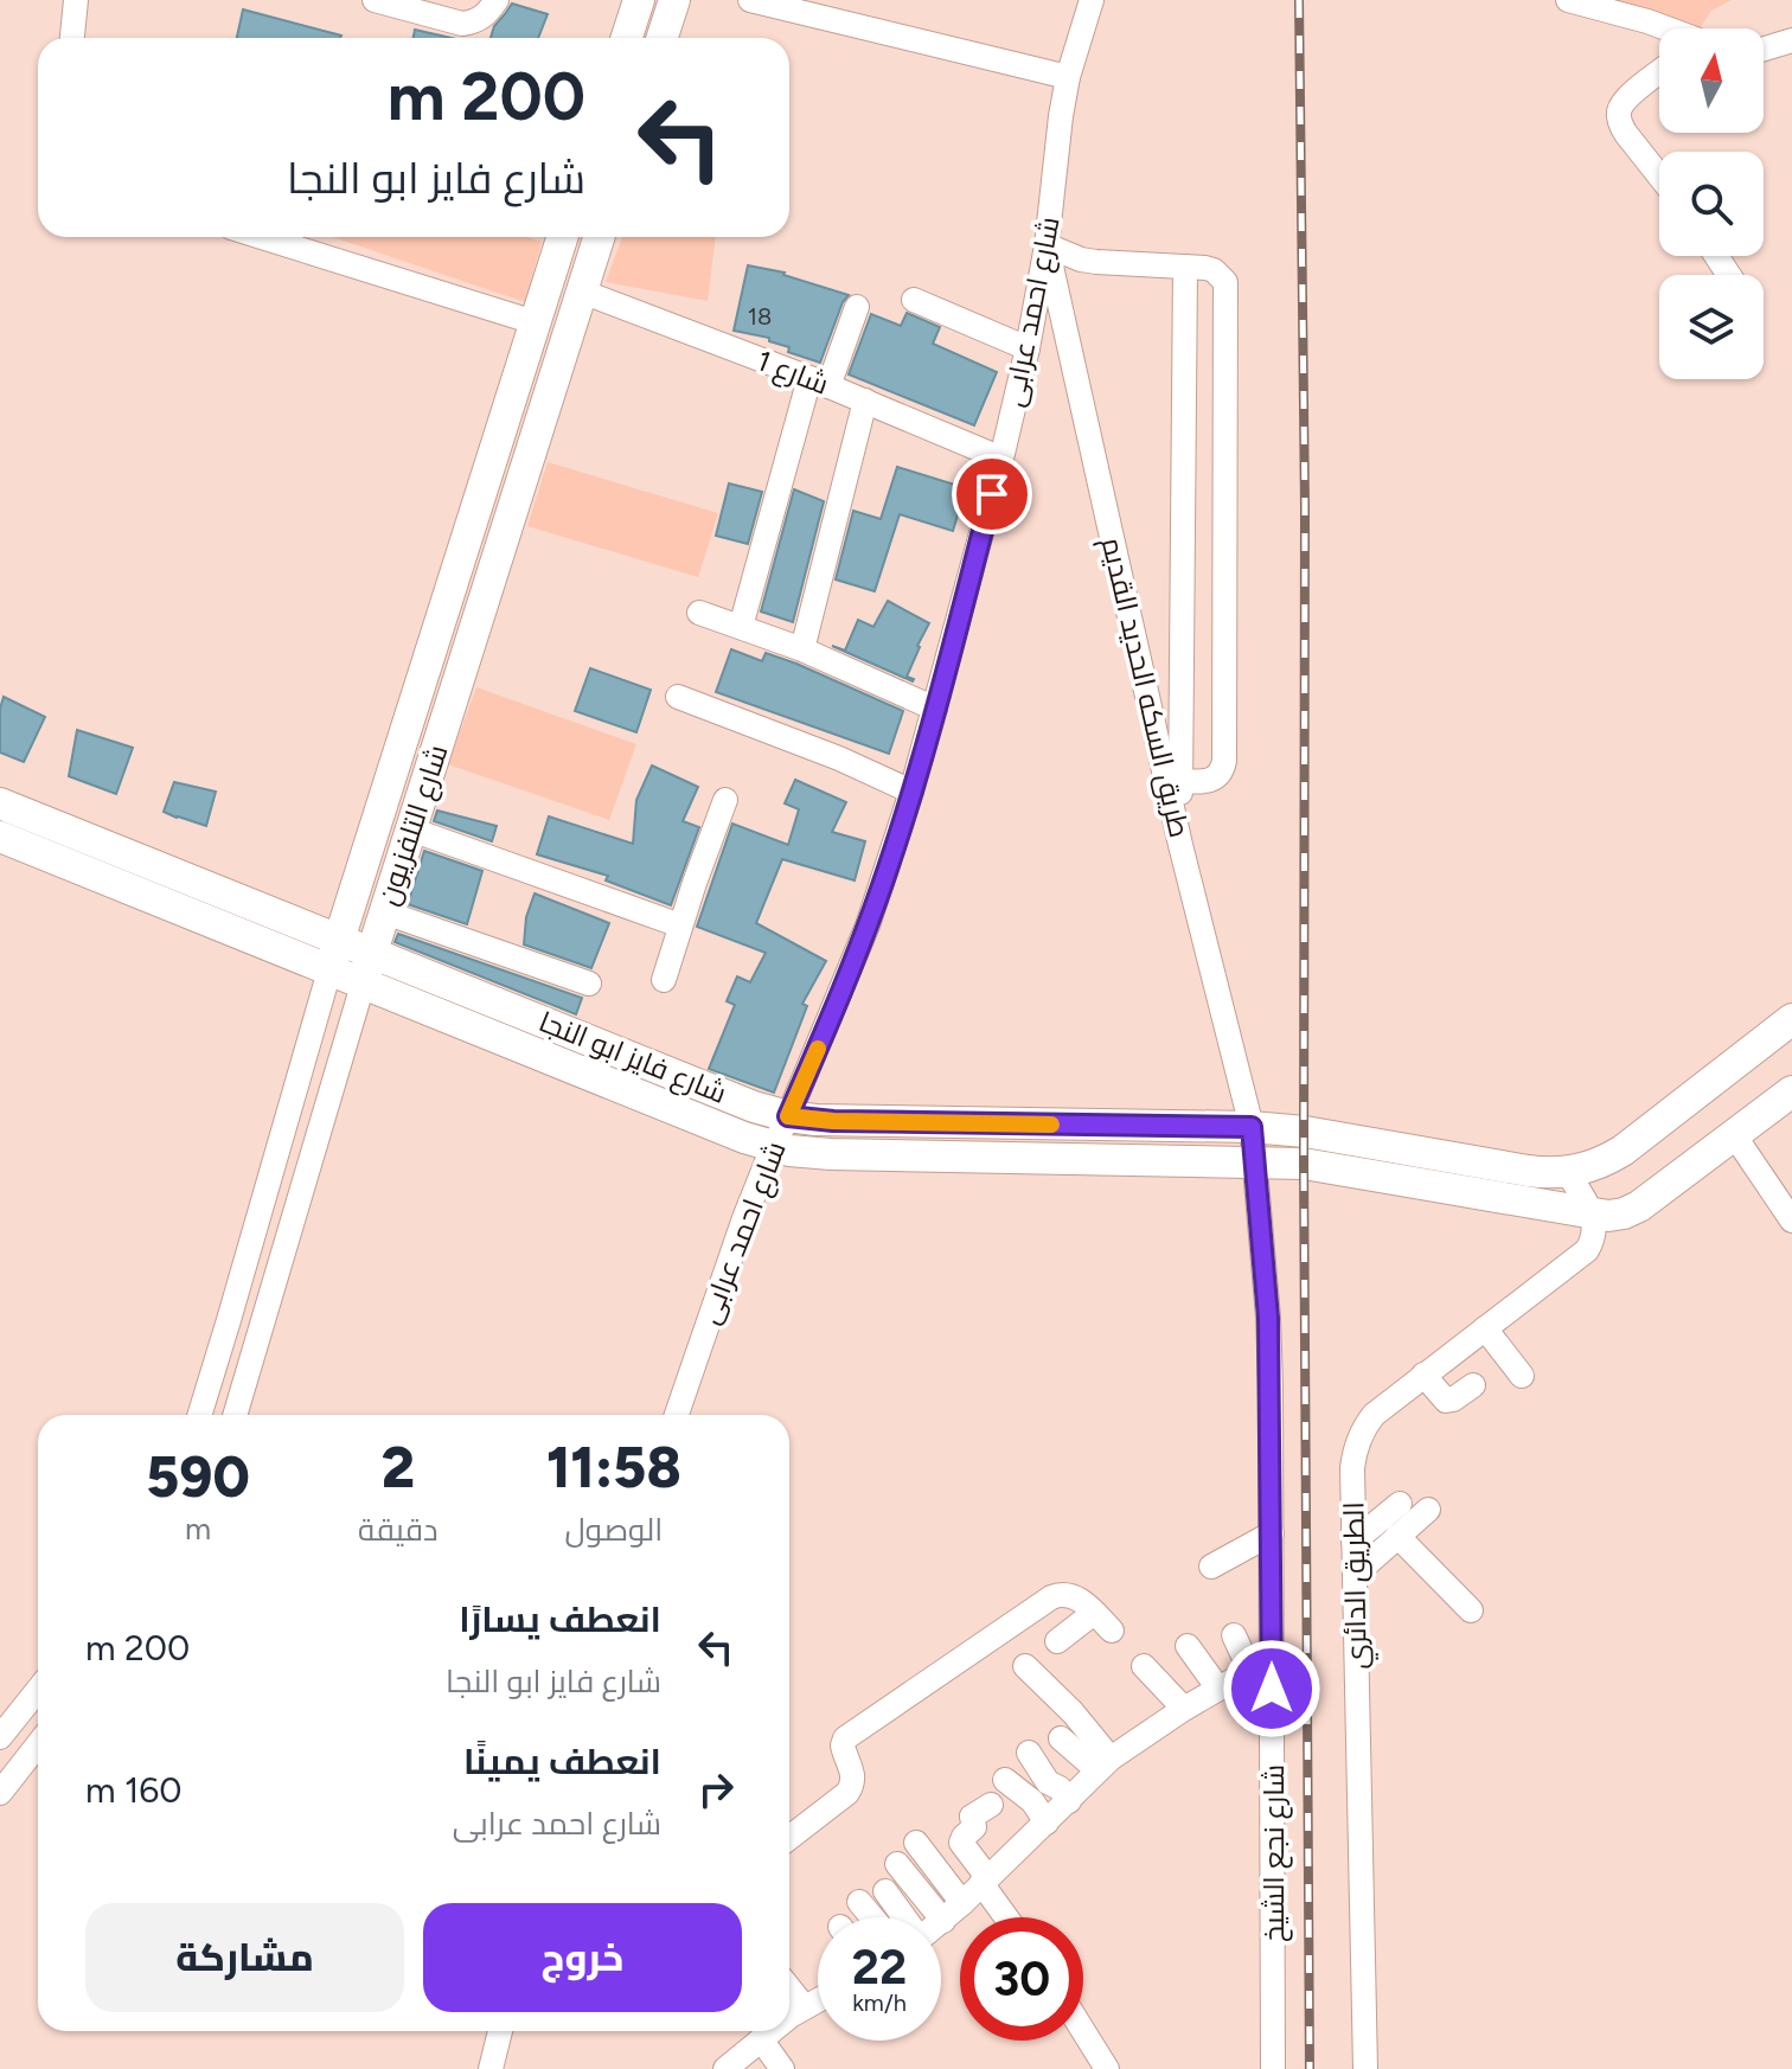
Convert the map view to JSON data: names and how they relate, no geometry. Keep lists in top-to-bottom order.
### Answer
{
  "streets": {
    "main road": ["شارع التلفزيون", "شارع فايز ابو النجا"],
    "street": [
      "شارع احمد عرابى",
      "شارع 1",
      "طريق السكه الحديد القديم",
      "الطريق الدائري",
      "شارع نجع الشيخ"
    ]
  },
  "crossings": [
    ["شارع احمد عرابى", "شارع 1"],
    ["شارع احمد عرابى", "طريق السكه الحديد القديم"],
    ["شارع احمد عرابى", "شارع فايز ابو النجا"],
    ["شارع 1", "شارع التلفزيون"],
    ["طريق السكه الحديد القديم", "شارع فايز ابو النجا"],
    ["طريق السكه الحديد القديم", "شارع نجع الشيخ"],
    ["شارع التلفزيون", "شارع فايز ابو النجا"],
    ["شارع فايز ابو النجا", "الطريق الدائري"],
    ["شارع فايز ابو النجا", "شارع نجع الشيخ"]
  ],
  "house_numbers": ["18"],
  "north": "top",
  "page": {
    "turn": ["200 m", "شارع فايز ابو النجا"],
    "eta": [
      "11:58",
      "الوصول",
      "2",
      "دقيقة",
      "590",
      "m"
    ],
    "list": [
      {
        "name": "انعطف يسارًا",
        "note": "شارع فايز ابو النجا",
        "value": "200 m"
      },
      {
        "name": "انعطف يمينًا",
        "note": "شارع احمد عرابى",
        "value": "160 m"
      }
    ],
    "buttons": ["خروج", "مشاركة"],
    "speed": "22 km/h",
    "limit": "30"
  }
}
